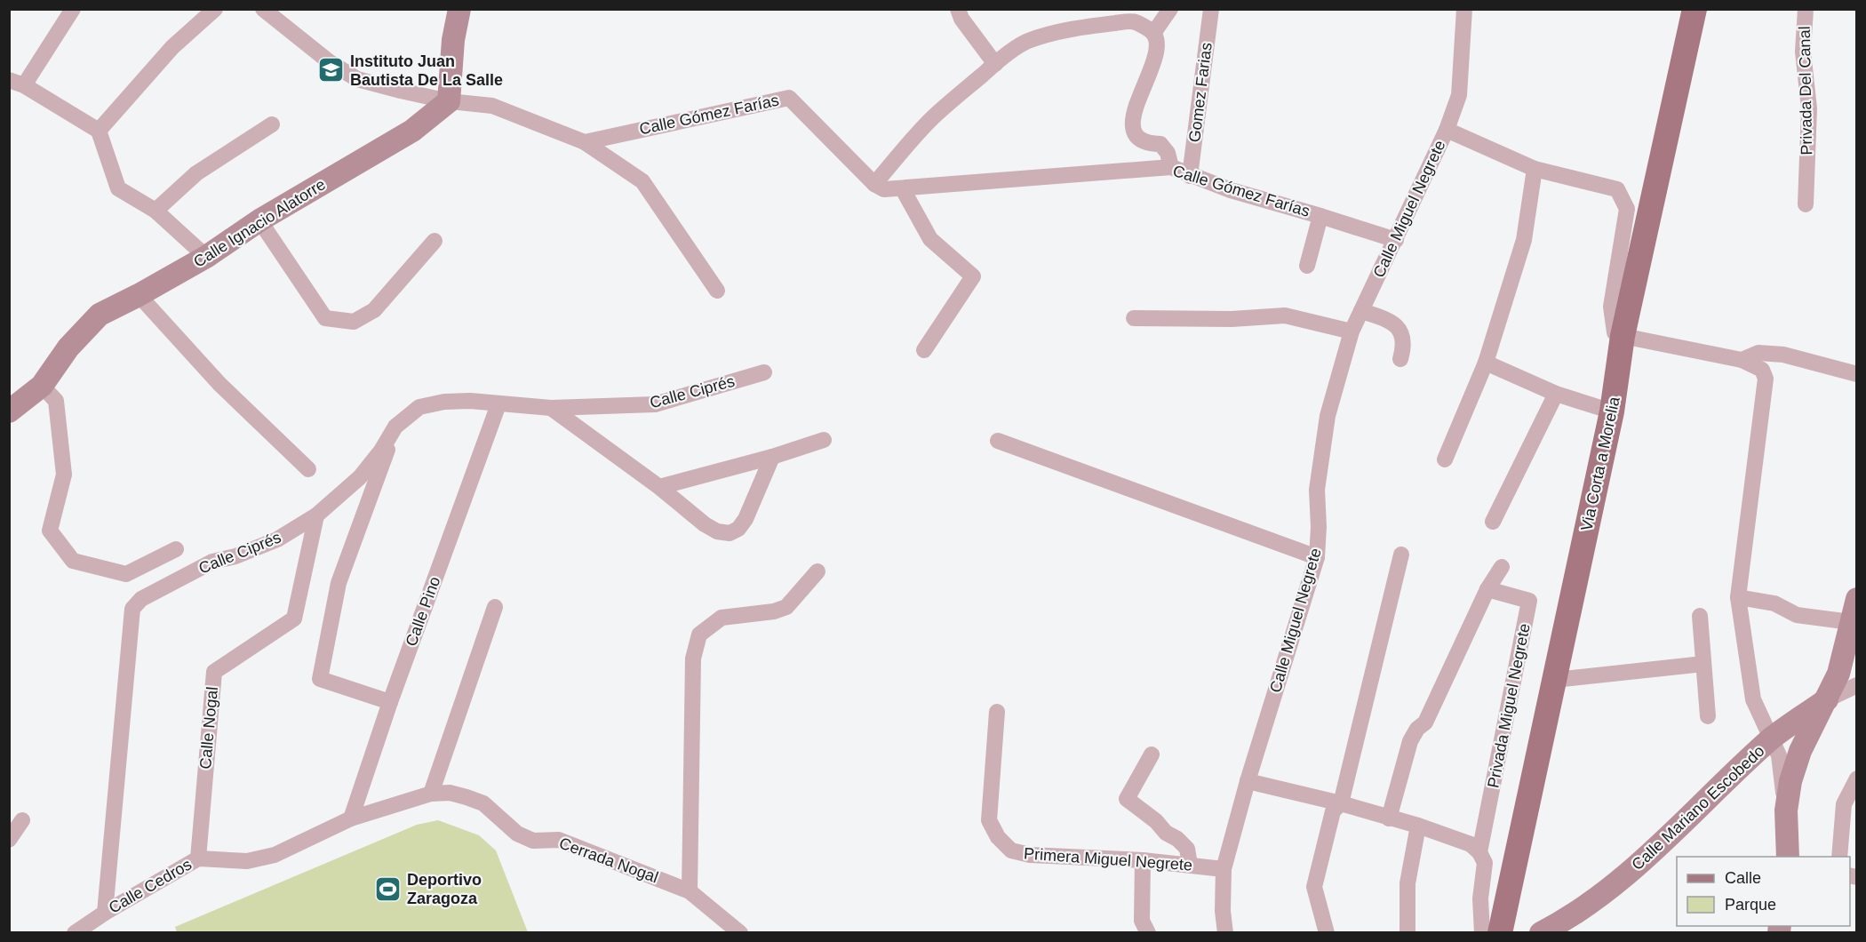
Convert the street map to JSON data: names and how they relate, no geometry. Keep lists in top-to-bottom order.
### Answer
{
  "streets": {
    "main road": ["Via Corta a Morelia"],
    "street": [
      "Privada Del Canal",
      "Gomez Farias",
      "Calle Gómez Farías",
      "Calle Miguel Negrete",
      "Calle Ignacio Alatorre",
      "Calle Ciprés",
      "Calle Pino",
      "Privada Miguel Negrete",
      "Calle Nogal",
      "Calle Mariano Escobedo",
      "Primera Miguel Negrete",
      "Cerrada Nogal",
      "Calle Cedros"
    ]
  },
  "crossings": [
    ["Gomez Farias", "Calle Gómez Farías"],
    ["Calle Gómez Farías", "Calle Miguel Negrete"],
    ["Calle Miguel Negrete", "Primera Miguel Negrete"],
    ["Calle Ciprés", "Calle Pino"],
    ["Calle Ciprés", "Calle Nogal"],
    ["Calle Ciprés", "Calle Cedros"],
    ["Calle Pino", "Cerrada Nogal"],
    ["Calle Pino", "Calle Cedros"],
    ["Calle Nogal", "Calle Cedros"],
    ["Cerrada Nogal", "Calle Cedros"]
  ],
  "places": {
    "school or university": ["Instituto Juan Bautista De La Salle"],
    "sports": ["Deportivo Zaragoza"]
  },
  "legend": ["Calle", "Parque"]
}
